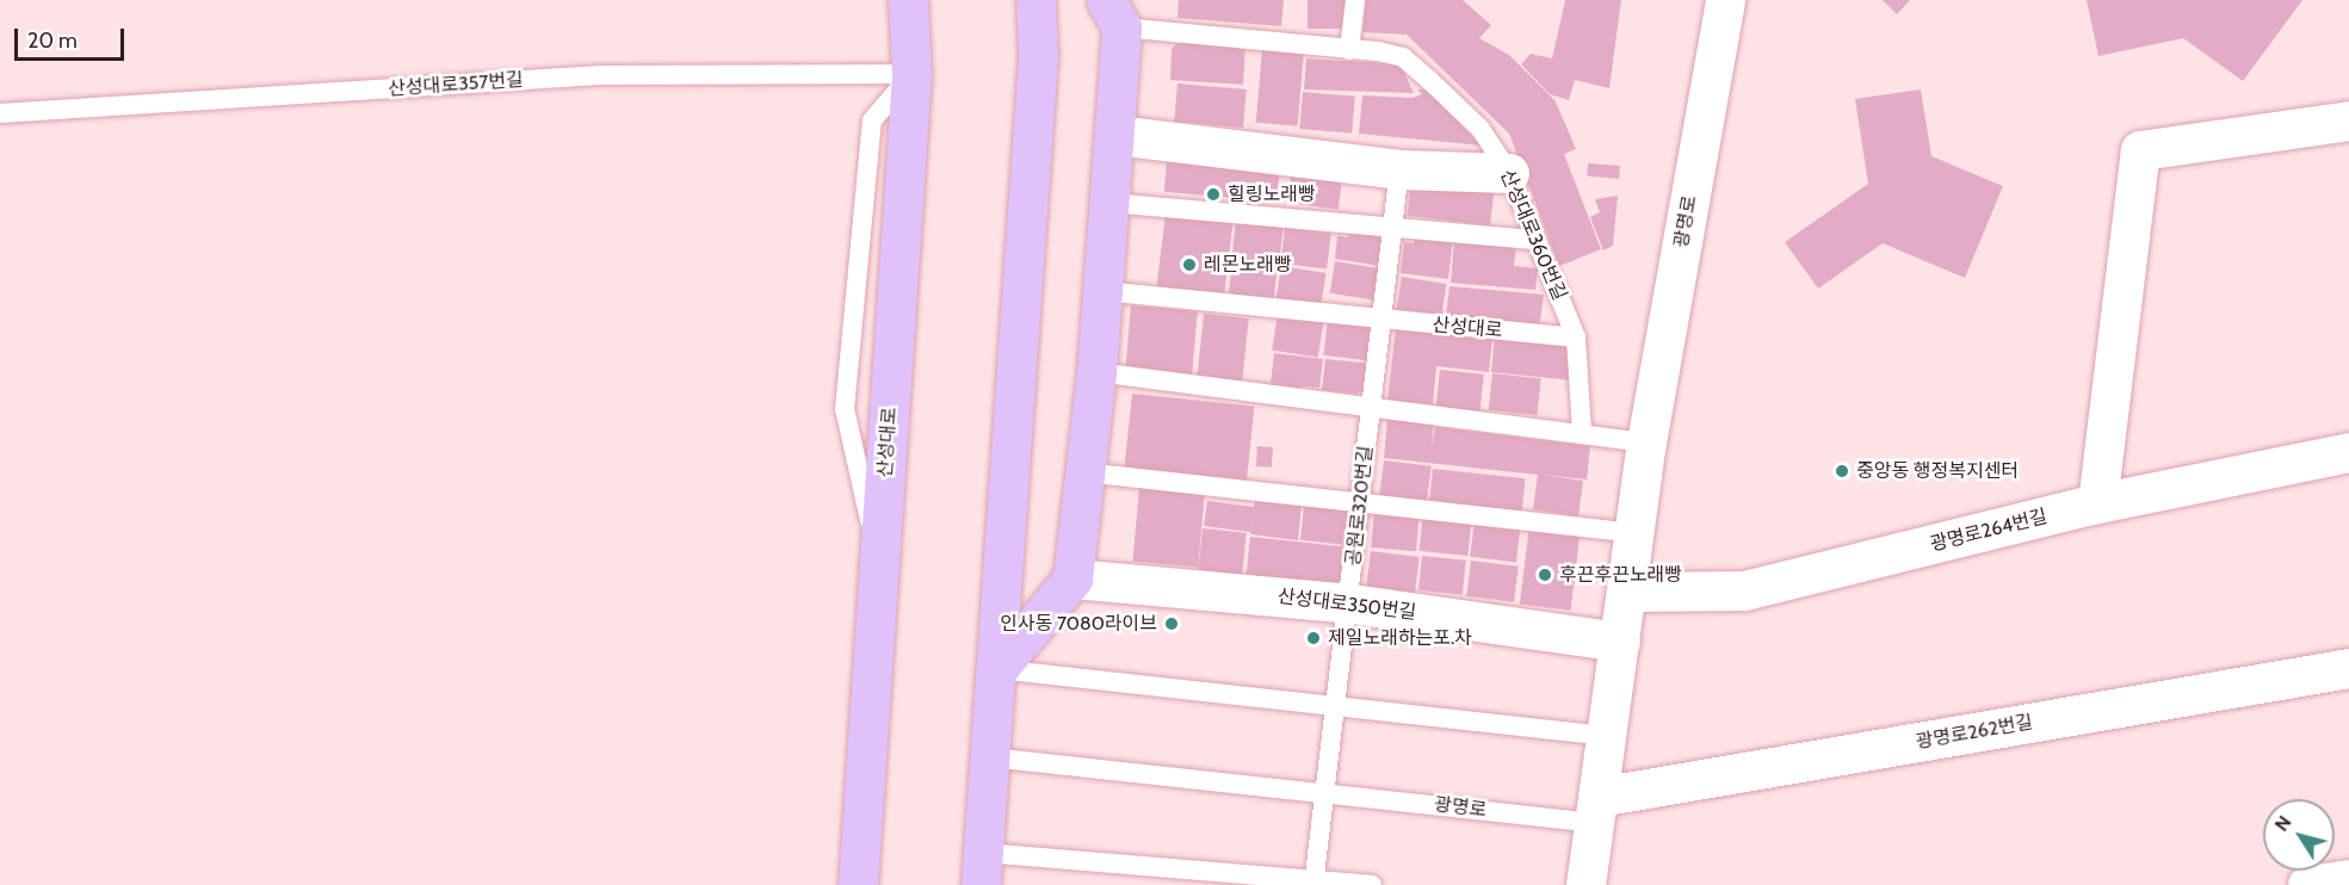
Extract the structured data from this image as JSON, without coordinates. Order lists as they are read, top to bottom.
{
  "streets": {
    "main road": ["산성대로"],
    "street": [
      "광명로",
      "광명로264번길",
      "산성대로350번길",
      "광명로262번길"
    ],
    "lane": ["산성대로357번길", "산성대로360번길", "공원로320번길"]
  },
  "crossings": [
    ["산성대로357번길", "산성대로"],
    ["광명로", "공원로320번길"],
    ["광명로", "광명로264번길"],
    ["광명로", "산성대로350번길"],
    ["광명로", "광명로262번길"],
    ["산성대로360번길", "산성대로"],
    ["산성대로", "공원로320번길"],
    ["공원로320번길", "산성대로350번길"]
  ],
  "places": [
    "힐링노래빵",
    "레몬노래빵",
    "중앙동 행정복지센터",
    "후끈후끈노래빵",
    "인사동 7080라이브",
    "제일노래하는포.차"
  ],
  "scale_bar": "20 m",
  "north": "top left"
}
